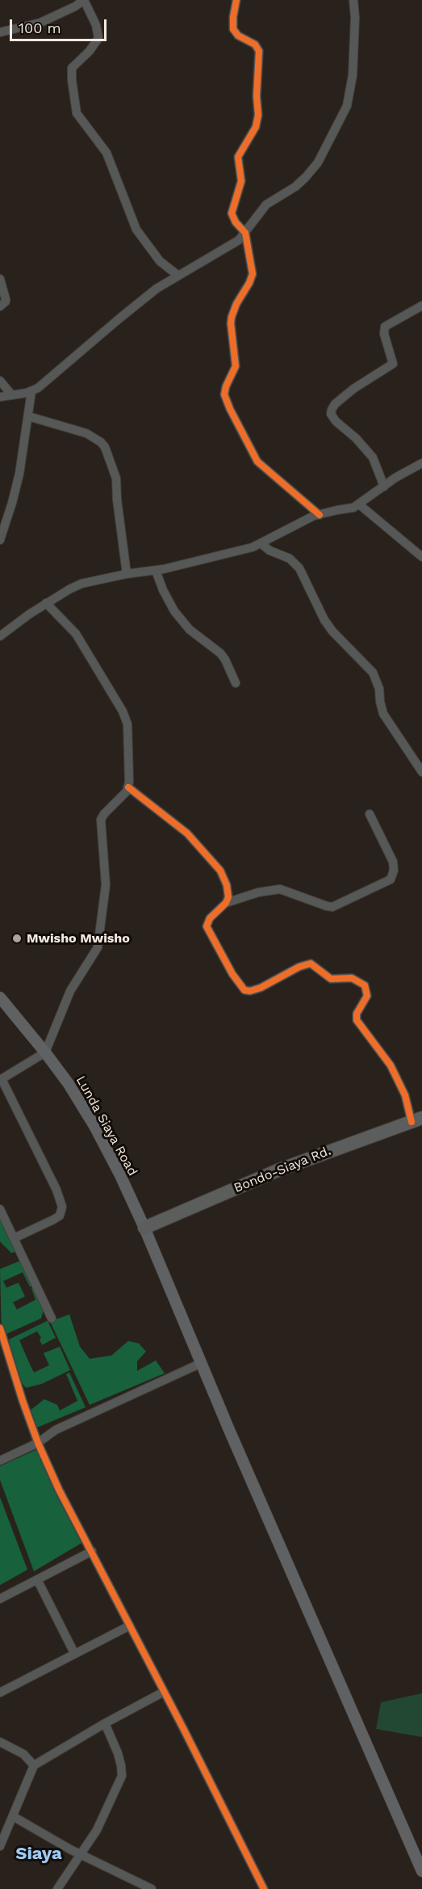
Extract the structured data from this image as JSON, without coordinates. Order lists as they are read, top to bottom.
{
  "streets": {
    "highway": ["Bondo-Siaya Rd."],
    "main road": ["Lunda Siaya Road"]
  },
  "crossings": [
    ["Lunda Siaya Road", "Bondo-Siaya Rd."]
  ],
  "districts": ["Siaya"],
  "places": ["Mwisho Mwisho"],
  "scale_bar": "100 m"
}
